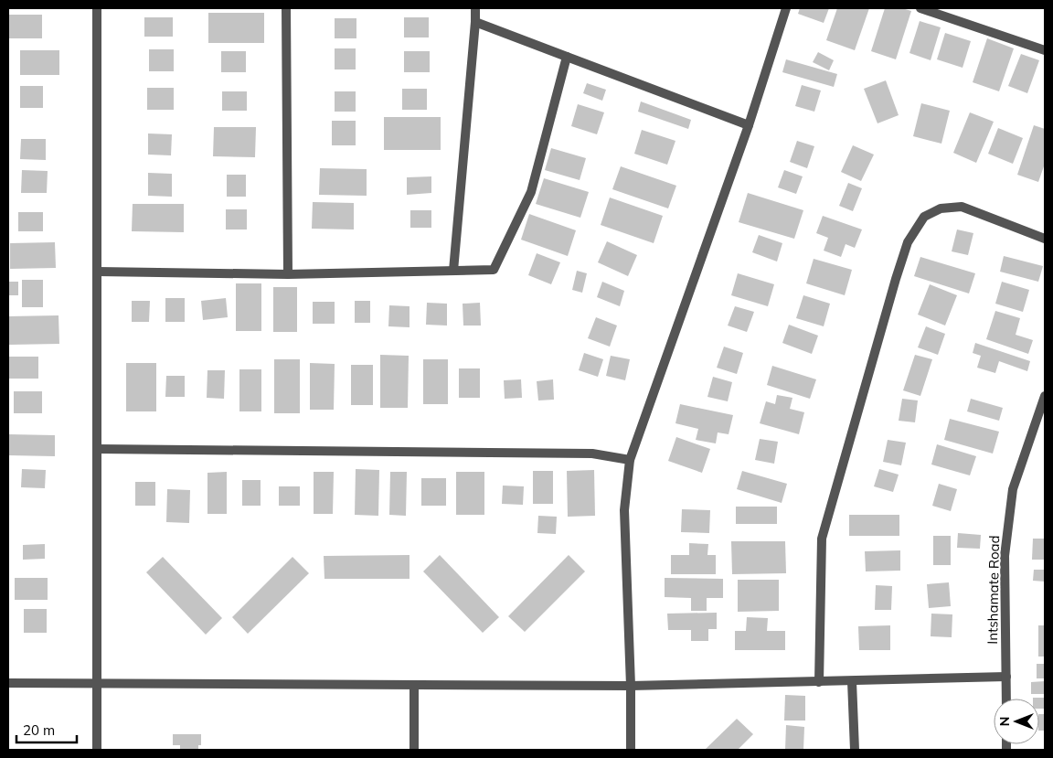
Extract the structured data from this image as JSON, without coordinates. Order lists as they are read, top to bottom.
{
  "streets": {
    "street": ["Intshamate Road"]
  },
  "scale_bar": "20 m",
  "north": "left"
}
